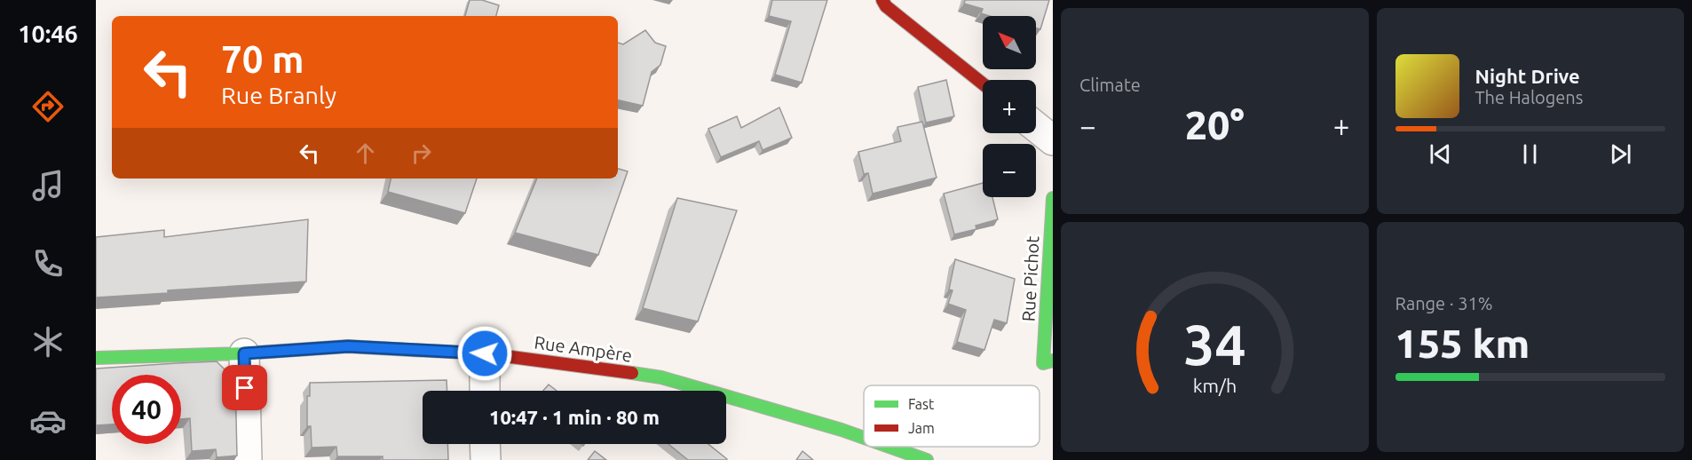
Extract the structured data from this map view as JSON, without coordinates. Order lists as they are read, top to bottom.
{
  "streets": {
    "street": ["Rue Pichot", "Rue Ampère"]
  },
  "legend": ["Fast", "Jam"],
  "north": "top left",
  "page": {
    "tabs": "10:46",
    "tile": [
      "Climate",
      ["Range · 31%", "155 km"]
    ],
    "map_buttons": ["+", "−"],
    "turn": ["70 m", "Rue Branly"],
    "song": ["Night Drive", "The Halogens"],
    "heat": ["−", "20°", "+"],
    "limit": "40",
    "trip": "10:47 · 1 min · 80 m",
    "gauge": ["34", "km/h"]
  }
}
